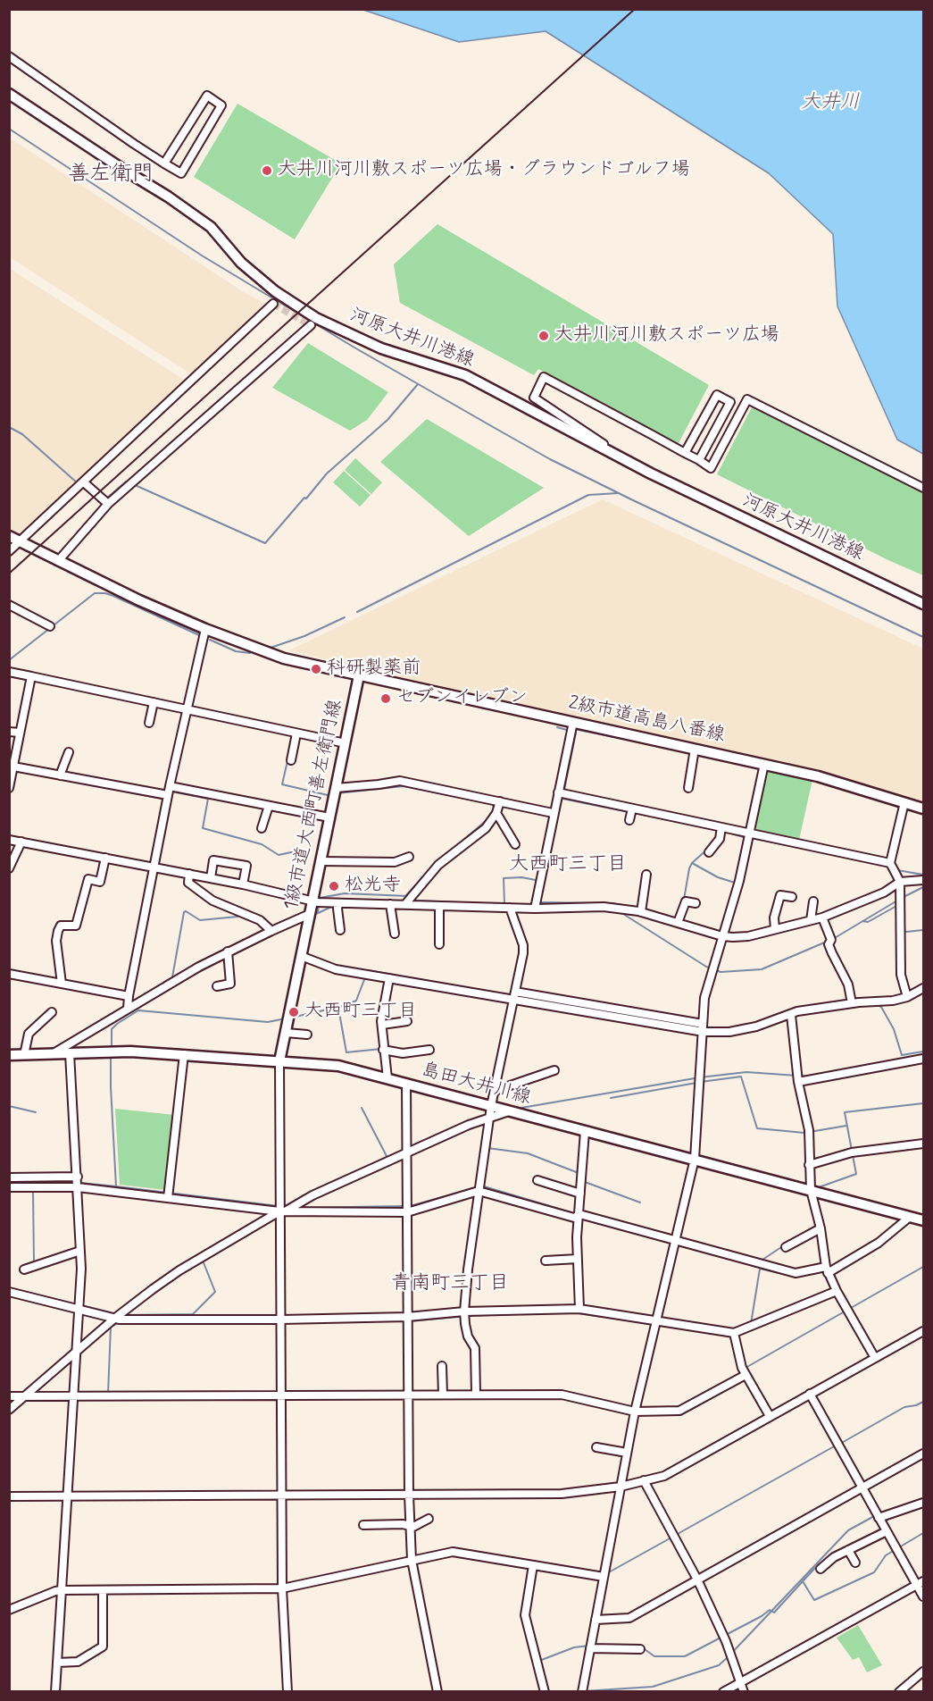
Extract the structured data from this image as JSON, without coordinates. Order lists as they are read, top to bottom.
{
  "streets": {
    "main road": [
      "河原大井川港線",
      "2級市道高島八番線",
      "1級市道大西町善左衛門線",
      "島田大井川線"
    ]
  },
  "crossings": [
    ["2級市道高島八番線", "1級市道大西町善左衛門線"],
    ["1級市道大西町善左衛門線", "島田大井川線"]
  ],
  "districts": ["善左衛門", "大西町三丁目", "青南町三丁目"],
  "water": ["大井川"],
  "places": [
    "大井川河川敷スポーツ広場・グラウンドゴルフ場",
    "大井川河川敷スポーツ広場",
    "科研製薬前",
    "セブンイレブン",
    "松光寺",
    "大西町三丁目"
  ]
}
